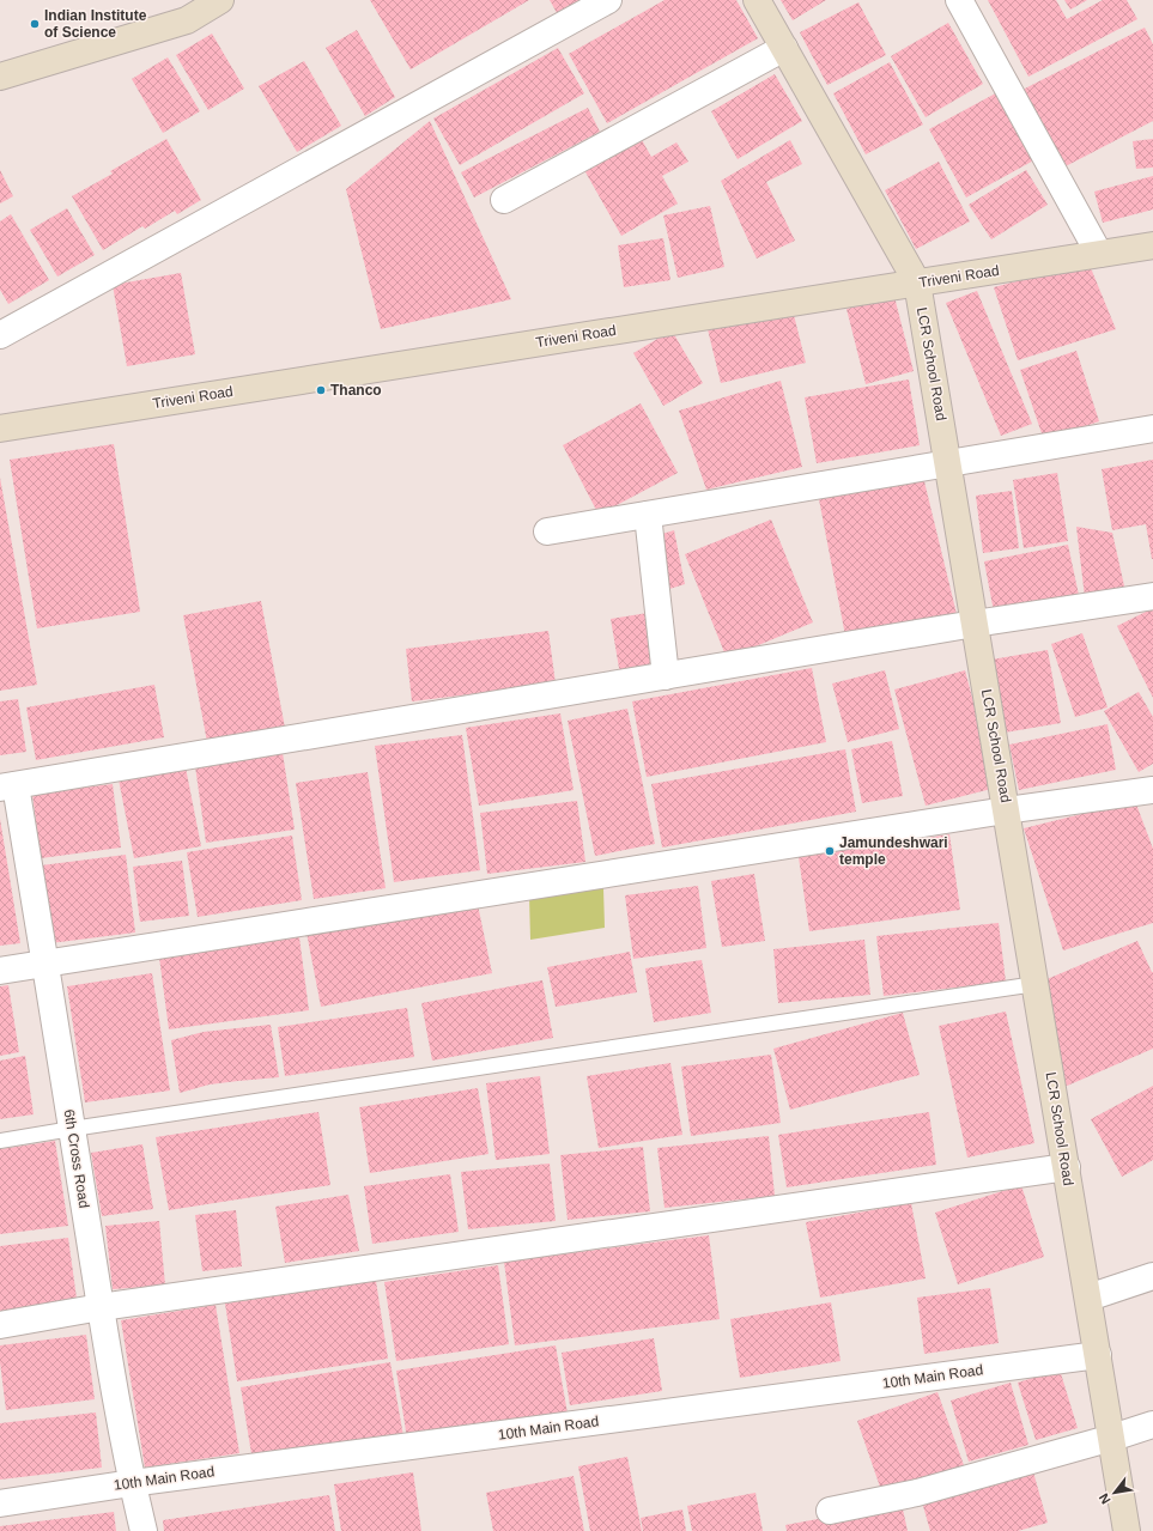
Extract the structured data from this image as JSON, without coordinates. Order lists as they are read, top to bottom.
{
  "streets": {
    "street": [
      "Triveni Road",
      "LCR School Road",
      "6th Cross Road",
      "10th Main Road"
    ]
  },
  "crossings": [
    ["Triveni Road", "LCR School Road"],
    ["LCR School Road", "10th Main Road"],
    ["6th Cross Road", "10th Main Road"]
  ],
  "places": ["Indian Institute of Science", "Thanco", "Jamundeshwari temple"],
  "north": "bottom left"
}
